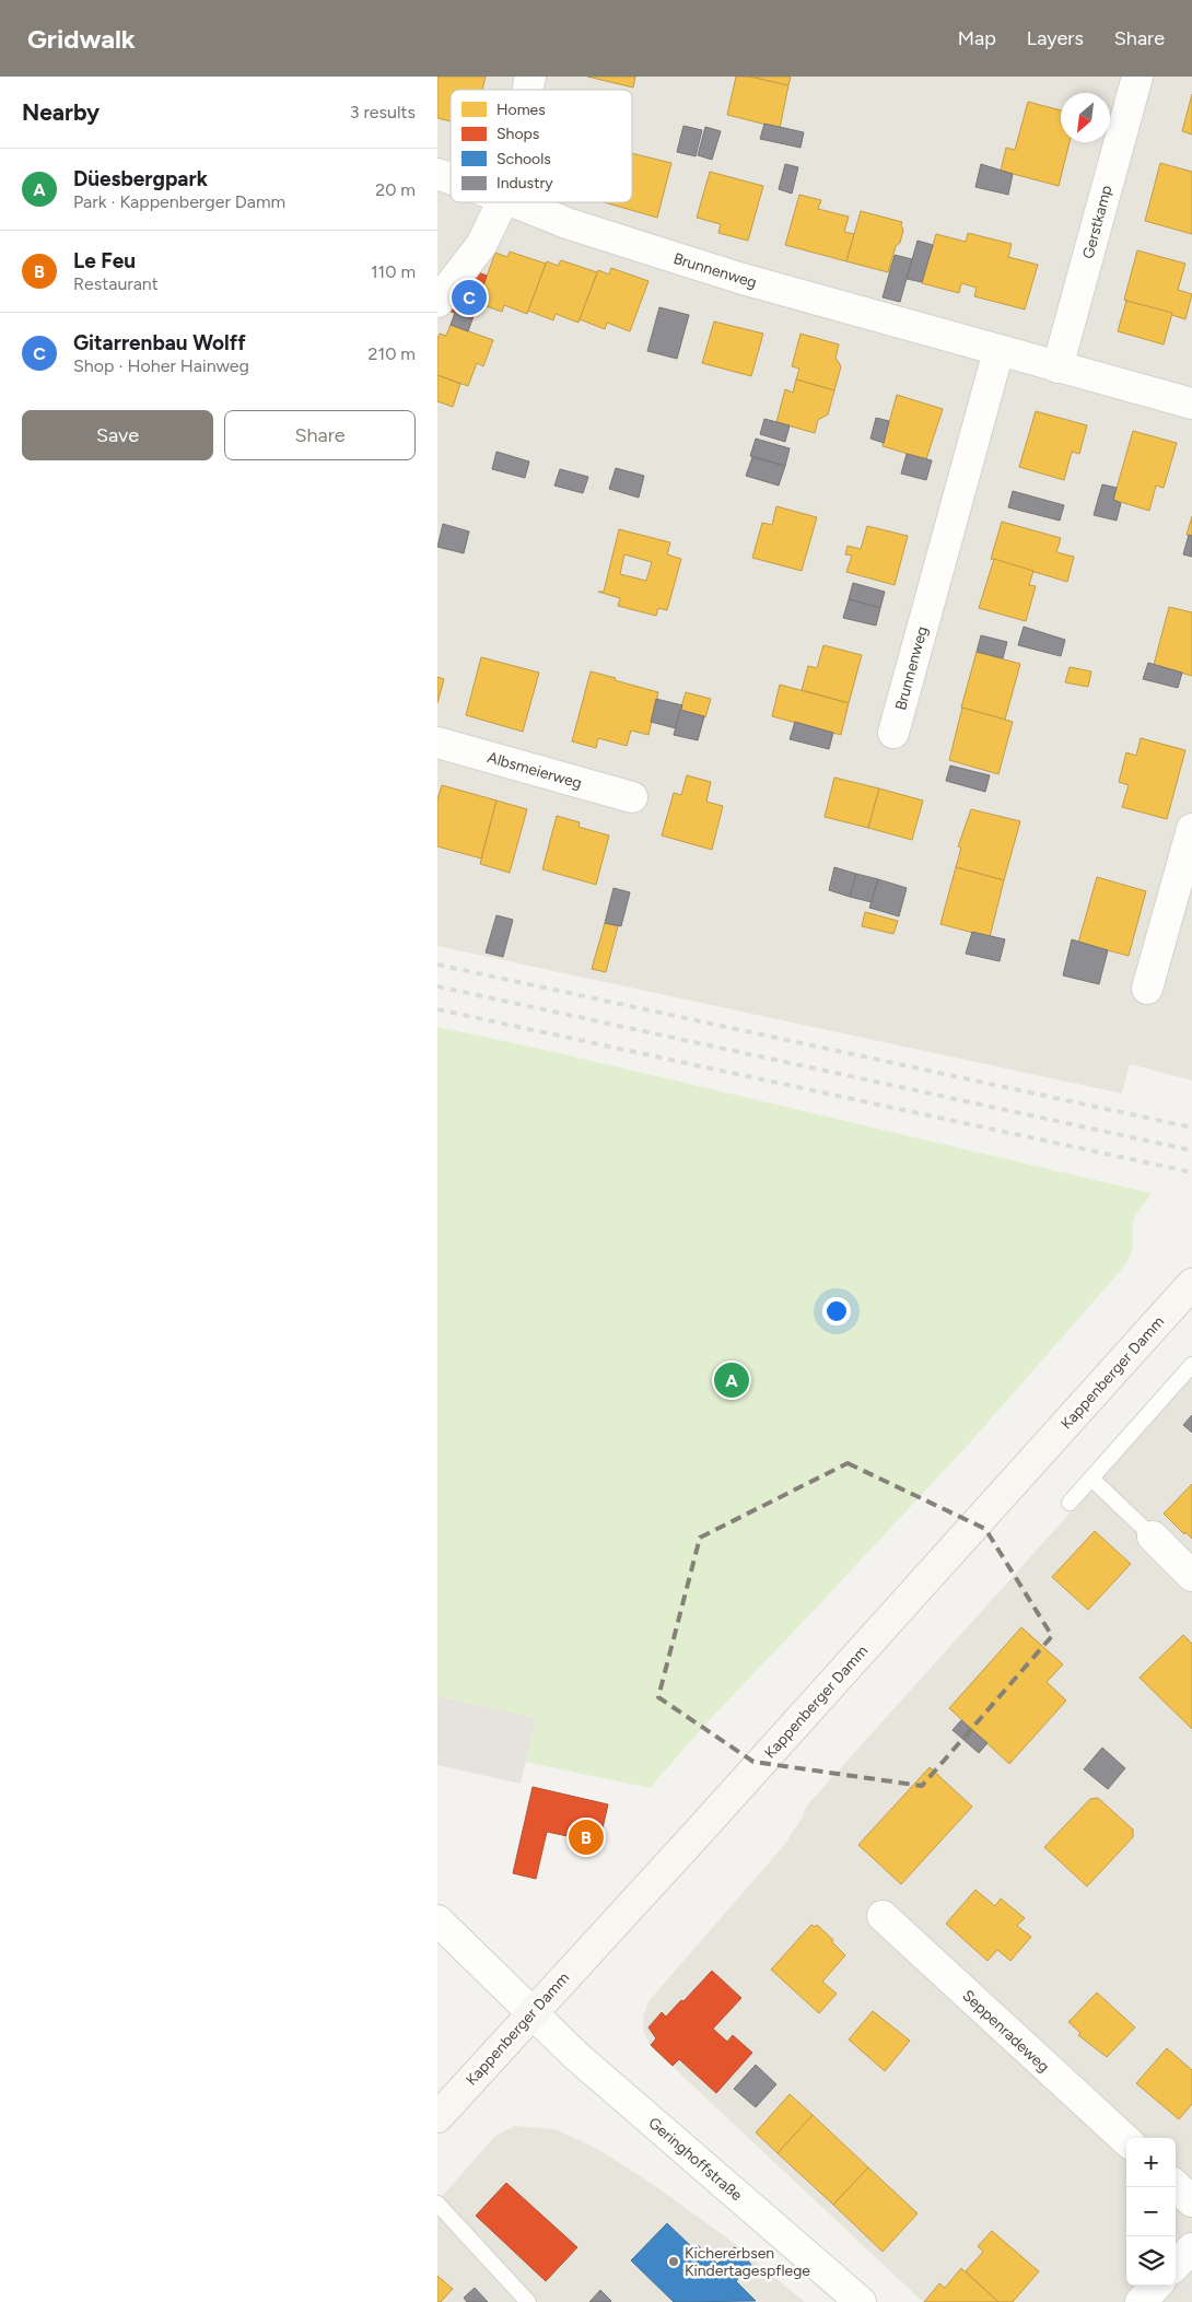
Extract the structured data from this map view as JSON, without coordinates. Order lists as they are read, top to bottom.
{
  "streets": {
    "main road": ["Kappenberger Damm"],
    "street": [
      "Gerstkamp",
      "Brunnenweg",
      "Albsmeierweg",
      "Seppenradeweg",
      "Geringhoffstraße"
    ]
  },
  "crossings": [
    ["Gerstkamp", "Brunnenweg"],
    ["Kappenberger Damm", "Geringhoffstraße"]
  ],
  "places": ["Kichererbsen Kindertagespflege"],
  "legend": [
    "Homes",
    "Shops",
    "Schools",
    "Industry"
  ],
  "north": "bottom left",
  "page": {
    "header": "Gridwalk",
    "nav": ["Map", "Layers", "Share"],
    "heading": ["Nearby", "3 results"],
    "list": [
      {
        "mark": "A",
        "name": "Düesbergpark",
        "note": "Park · Kappenberger Damm",
        "value": "20 m"
      },
      {
        "mark": "B",
        "name": "Le Feu",
        "note": "Restaurant",
        "value": "110 m"
      },
      {
        "mark": "C",
        "name": "Gitarrenbau Wolff",
        "note": "Shop · Hoher Hainweg",
        "value": "210 m"
      }
    ],
    "pins": ["C", "A", "B"],
    "buttons": ["Save", "Share"],
    "map_buttons": ["+", "−"]
  }
}
